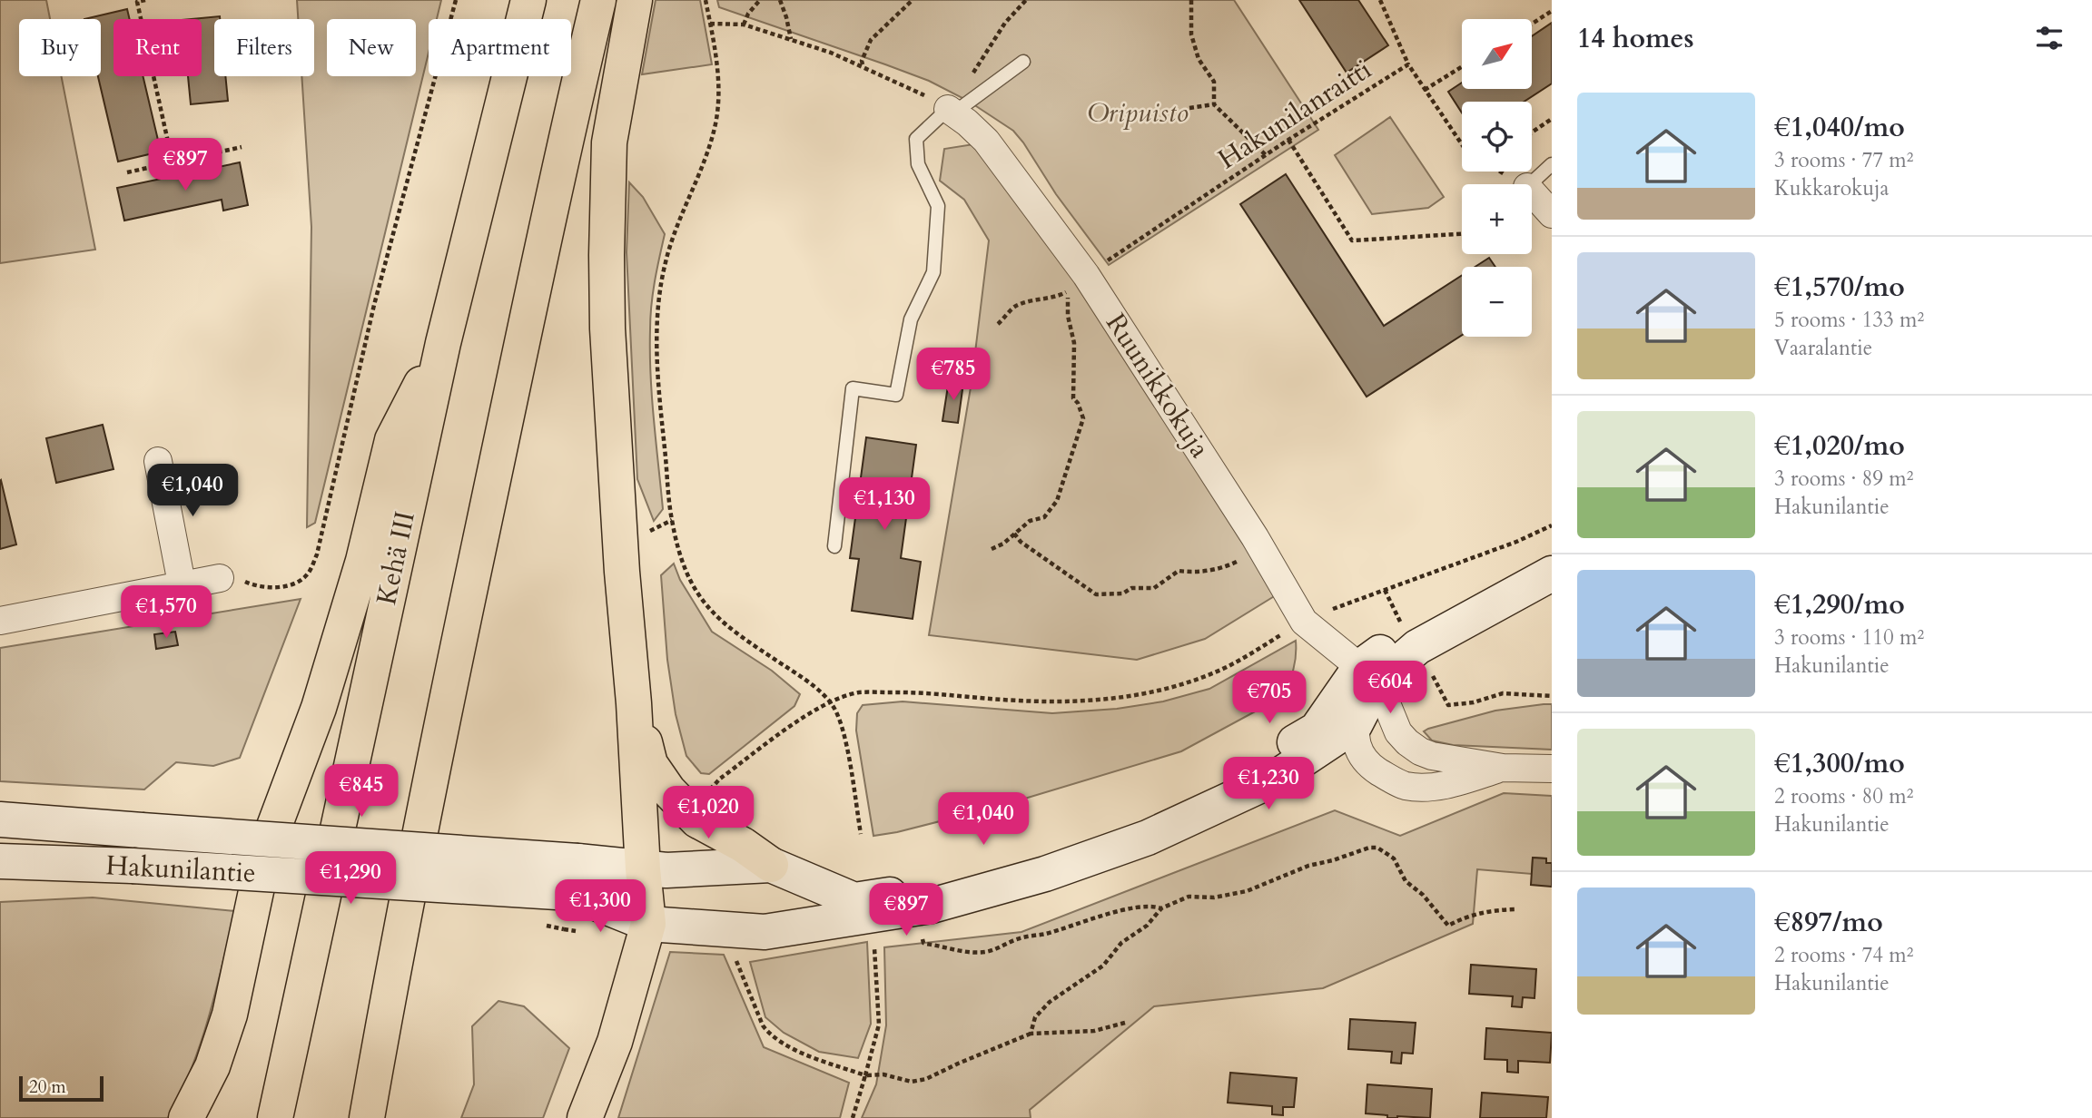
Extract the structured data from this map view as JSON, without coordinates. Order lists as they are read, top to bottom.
{
  "streets": {
    "highway": ["Kehä III"],
    "main road": ["Hakunilantie"],
    "street": ["Ruunikkokuja"],
    "path": ["Hakunilanraitti"]
  },
  "crossings": [
    ["Hakunilanraitti", "Ruunikkokuja"],
    ["Ruunikkokuja", "Hakunilantie"]
  ],
  "parks": ["Oripuisto"],
  "scale_bar": "20 m",
  "north": "top right",
  "page": {
    "heading": "14 homes",
    "map_buttons": ["+", "−"],
    "chip": [
      "Buy",
      "Rent",
      "Filters",
      "New",
      "Apartment"
    ],
    "list": [
      {
        "name": "€1,040/mo",
        "note": "3 rooms · 77 m² · Kukkarokuja"
      },
      {
        "name": "€1,570/mo",
        "note": "5 rooms · 133 m² · Vaaralantie"
      },
      {
        "name": "€1,020/mo",
        "note": "3 rooms · 89 m² · Hakunilantie"
      },
      {
        "name": "€1,290/mo",
        "note": "3 rooms · 110 m² · Hakunilantie"
      },
      {
        "name": "€1,300/mo",
        "note": "2 rooms · 80 m² · Hakunilantie"
      },
      {
        "name": "€897/mo",
        "note": "2 rooms · 74 m² · Hakunilantie"
      }
    ],
    "price": [
      "€897",
      "€785",
      "€1,040",
      "€1,130",
      "€1,570",
      "€604",
      "€705",
      "€1,230",
      "€845",
      "€1,020",
      "€1,040",
      "€1,290",
      "€1,300",
      "€897"
    ],
    "scale": "20 m"
  }
}
